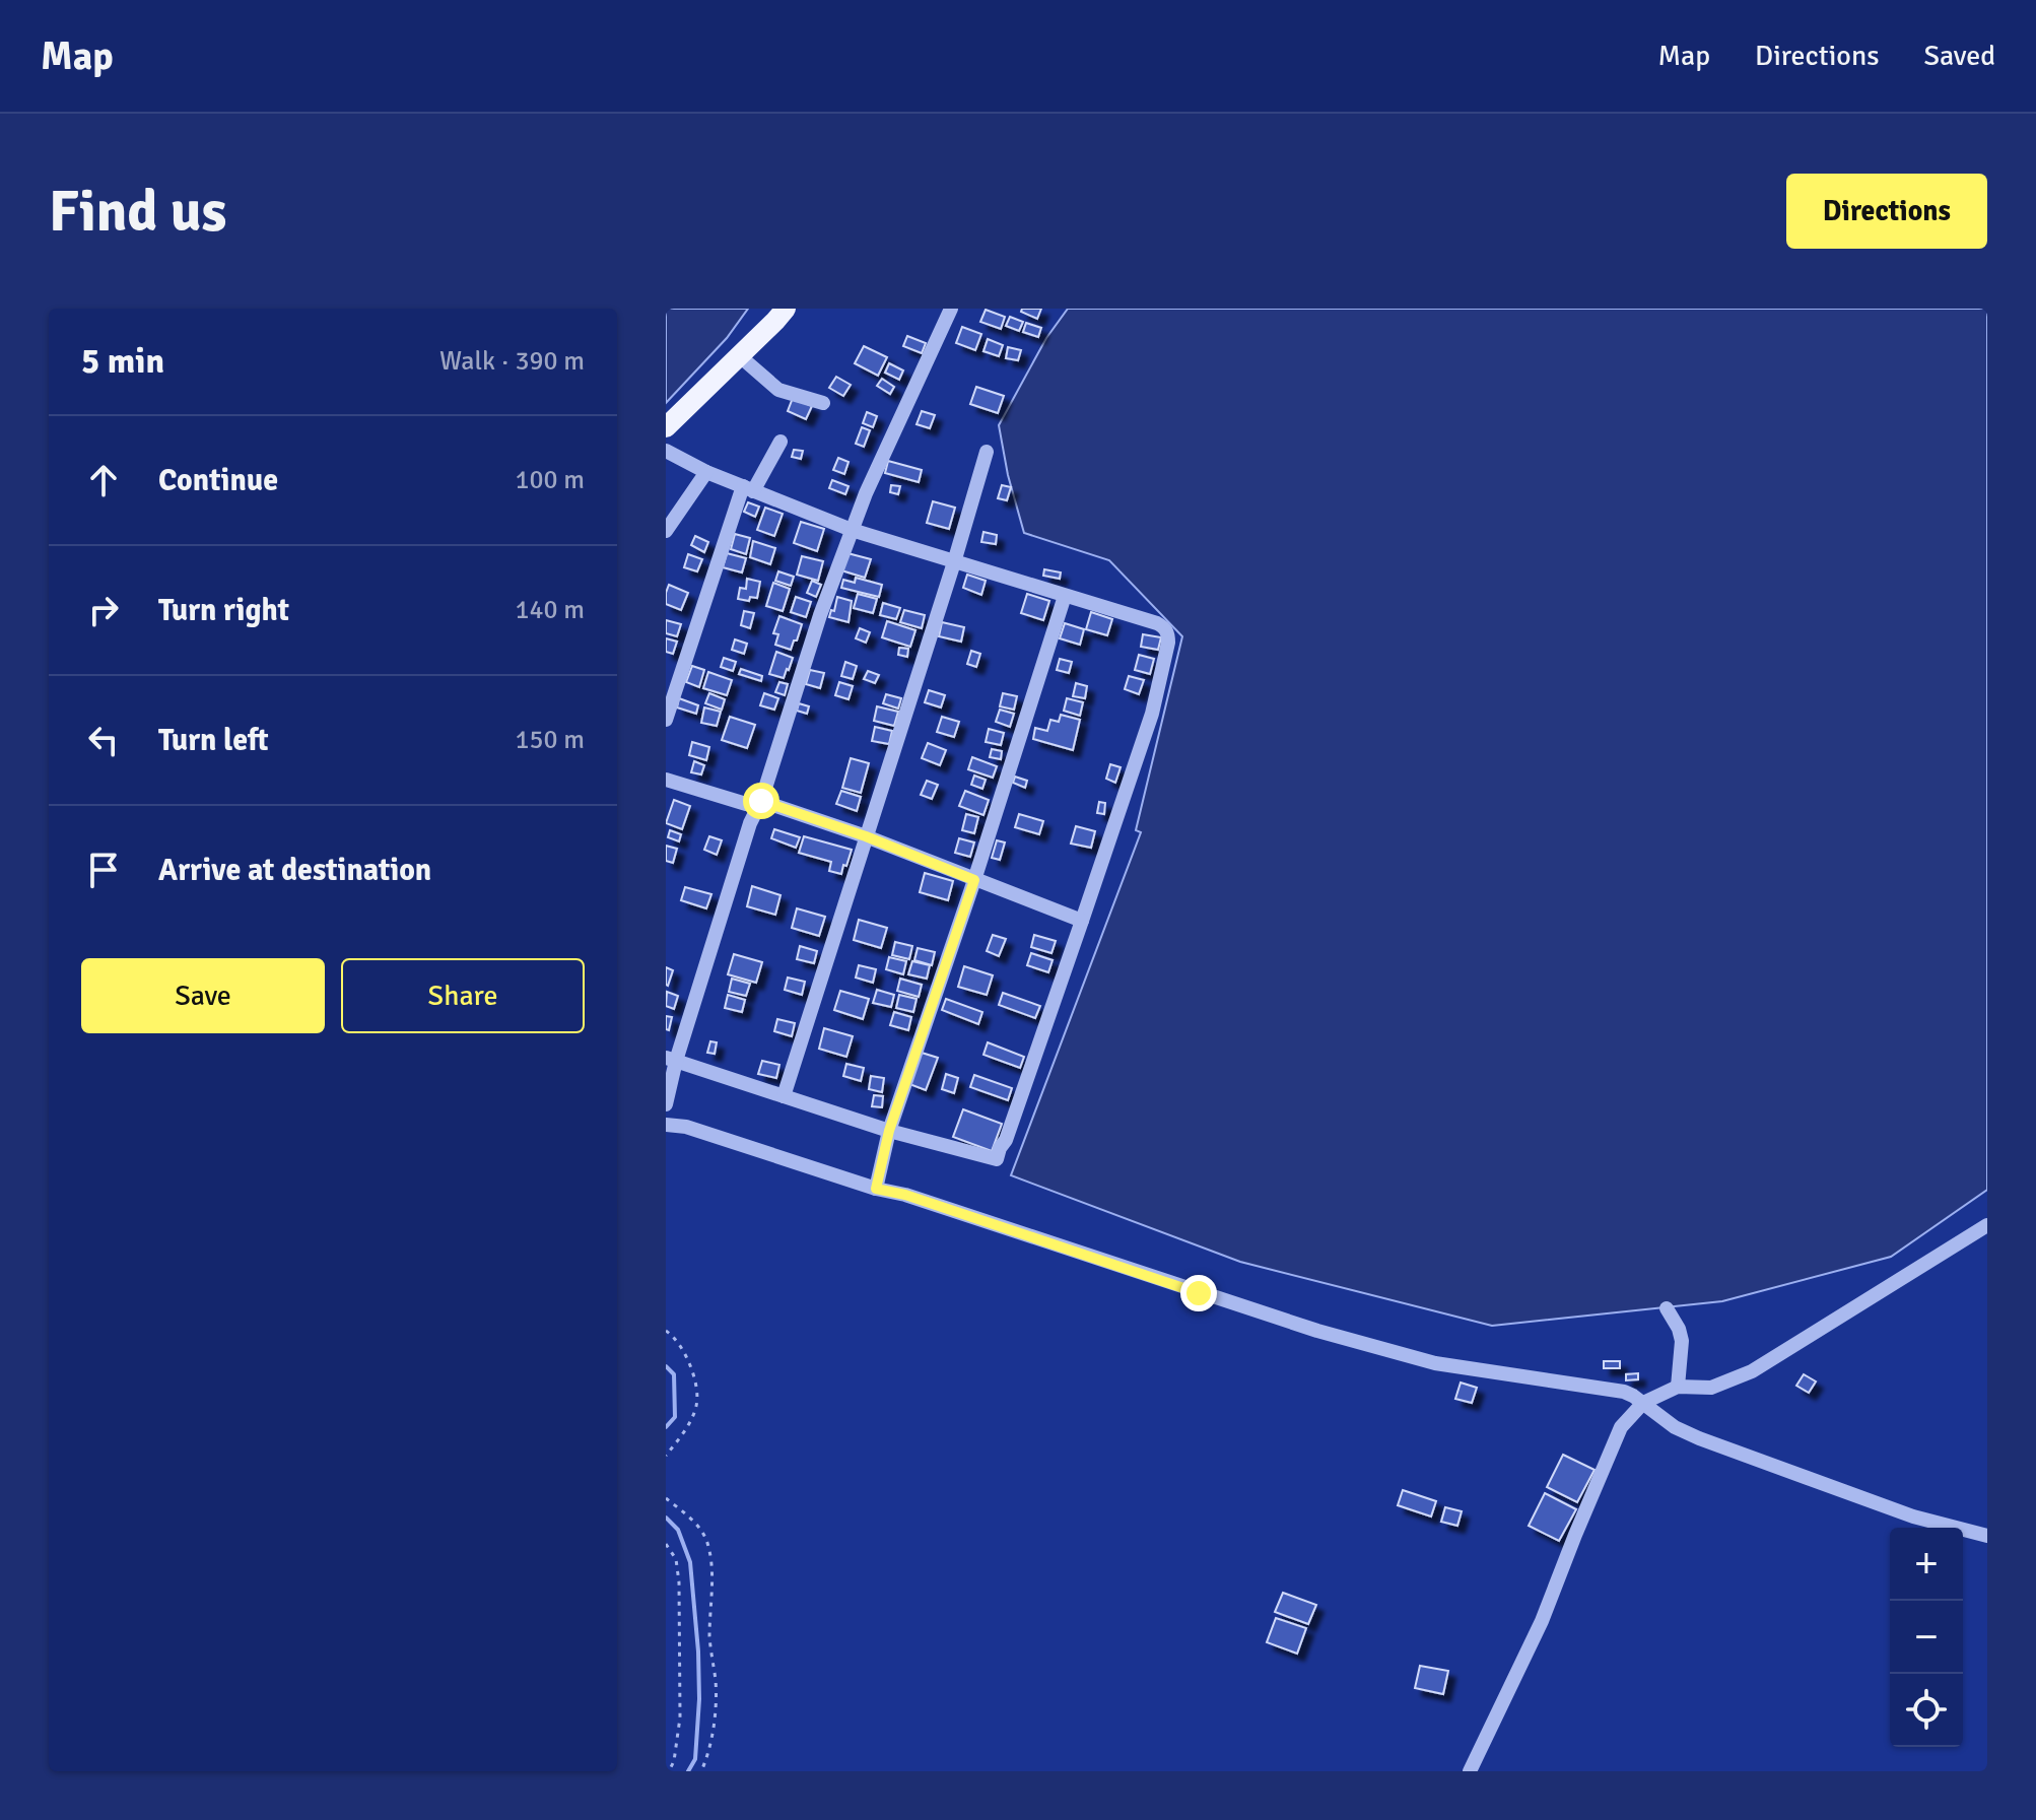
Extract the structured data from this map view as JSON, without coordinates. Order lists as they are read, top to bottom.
{
  "page": {
    "header": "Map",
    "nav": ["Map", "Directions", "Saved"],
    "buttons": [
      "Directions",
      ["Save", "Share"]
    ],
    "title": "Find us",
    "heading": ["5 min", "Walk · 390 m"],
    "list": [
      ["Continue", "100 m"],
      ["Turn right", "140 m"],
      ["Turn left", "150 m"],
      "Arrive at destination"
    ],
    "map_buttons": ["+", "−"]
  }
}
